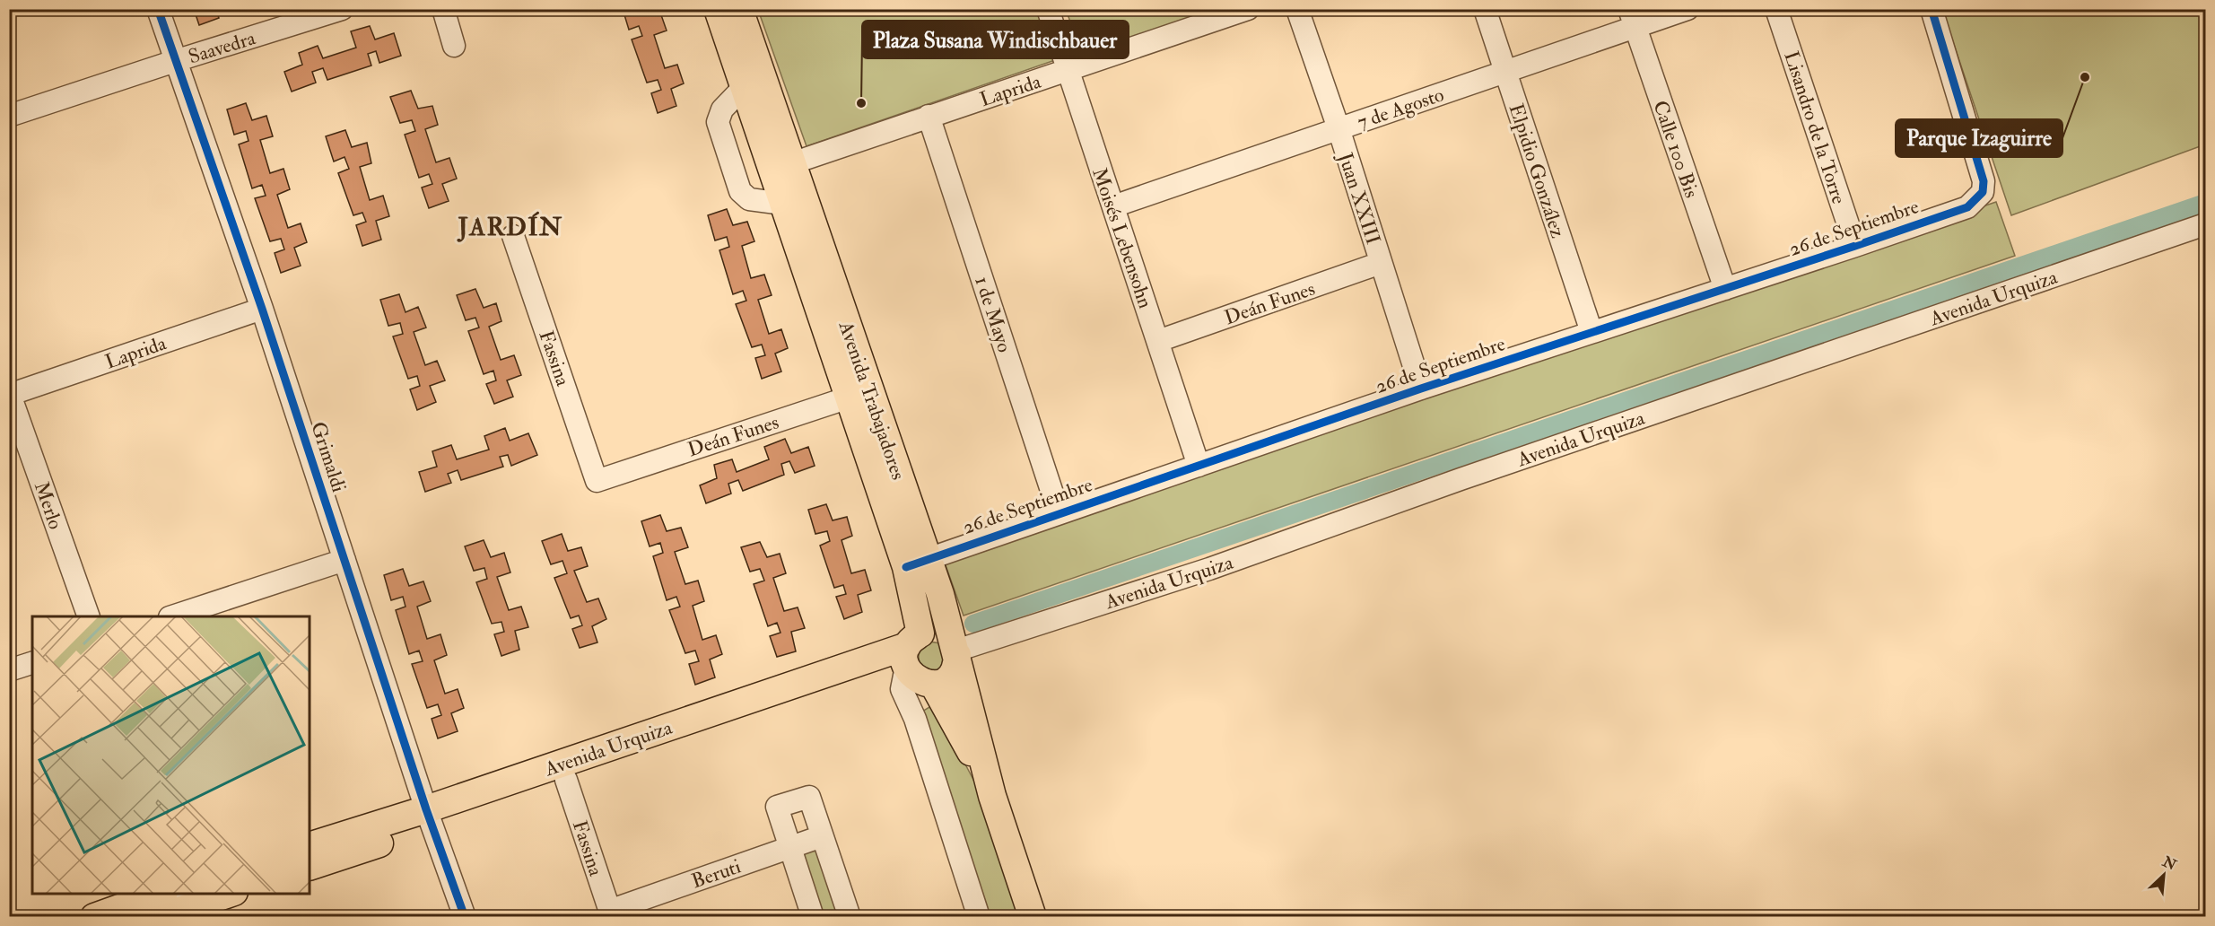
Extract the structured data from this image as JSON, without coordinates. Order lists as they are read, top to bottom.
{
  "streets": {
    "main road": ["Avenida Urquiza", "Avenida Trabajadores"],
    "street": [
      "Saavedra",
      "Laprida",
      "7 de Agosto",
      "Lisandro de la Torre",
      "Calle 100 Bis",
      "Elpidio González",
      "Juan XXIII",
      "26 de Septiembre",
      "Moisés Lebensohn",
      "Deán Funes",
      "1 de Mayo",
      "Fassina",
      "Grimaldi",
      "Merlo",
      "Beruti"
    ]
  },
  "crossings": [
    ["Saavedra", "Grimaldi"],
    ["Laprida", "Moisés Lebensohn"],
    ["Laprida", "1 de Mayo"],
    ["Laprida", "Avenida Trabajadores"],
    ["Laprida", "Grimaldi"],
    ["Laprida", "Merlo"],
    ["7 de Agosto", "Calle 100 Bis"],
    ["7 de Agosto", "Elpidio González"],
    ["7 de Agosto", "Juan XXIII"],
    ["7 de Agosto", "Moisés Lebensohn"],
    ["Lisandro de la Torre", "26 de Septiembre"],
    ["Calle 100 Bis", "26 de Septiembre"],
    ["Elpidio González", "26 de Septiembre"],
    ["Juan XXIII", "26 de Septiembre"],
    ["Juan XXIII", "Deán Funes"],
    ["26 de Septiembre", "Moisés Lebensohn"],
    ["26 de Septiembre", "1 de Mayo"],
    ["26 de Septiembre", "Avenida Trabajadores"],
    ["Moisés Lebensohn", "Deán Funes"],
    ["Avenida Urquiza", "Fassina"],
    ["Avenida Urquiza", "Avenida Trabajadores"],
    ["Avenida Urquiza", "Grimaldi"],
    ["Deán Funes", "Fassina"],
    ["Deán Funes", "Avenida Trabajadores"],
    ["Fassina", "Beruti"]
  ],
  "districts": ["JARDÍN"],
  "places": ["Parque Izaguirre", "Plaza Susana Windischbauer"],
  "north": "top right"
}
